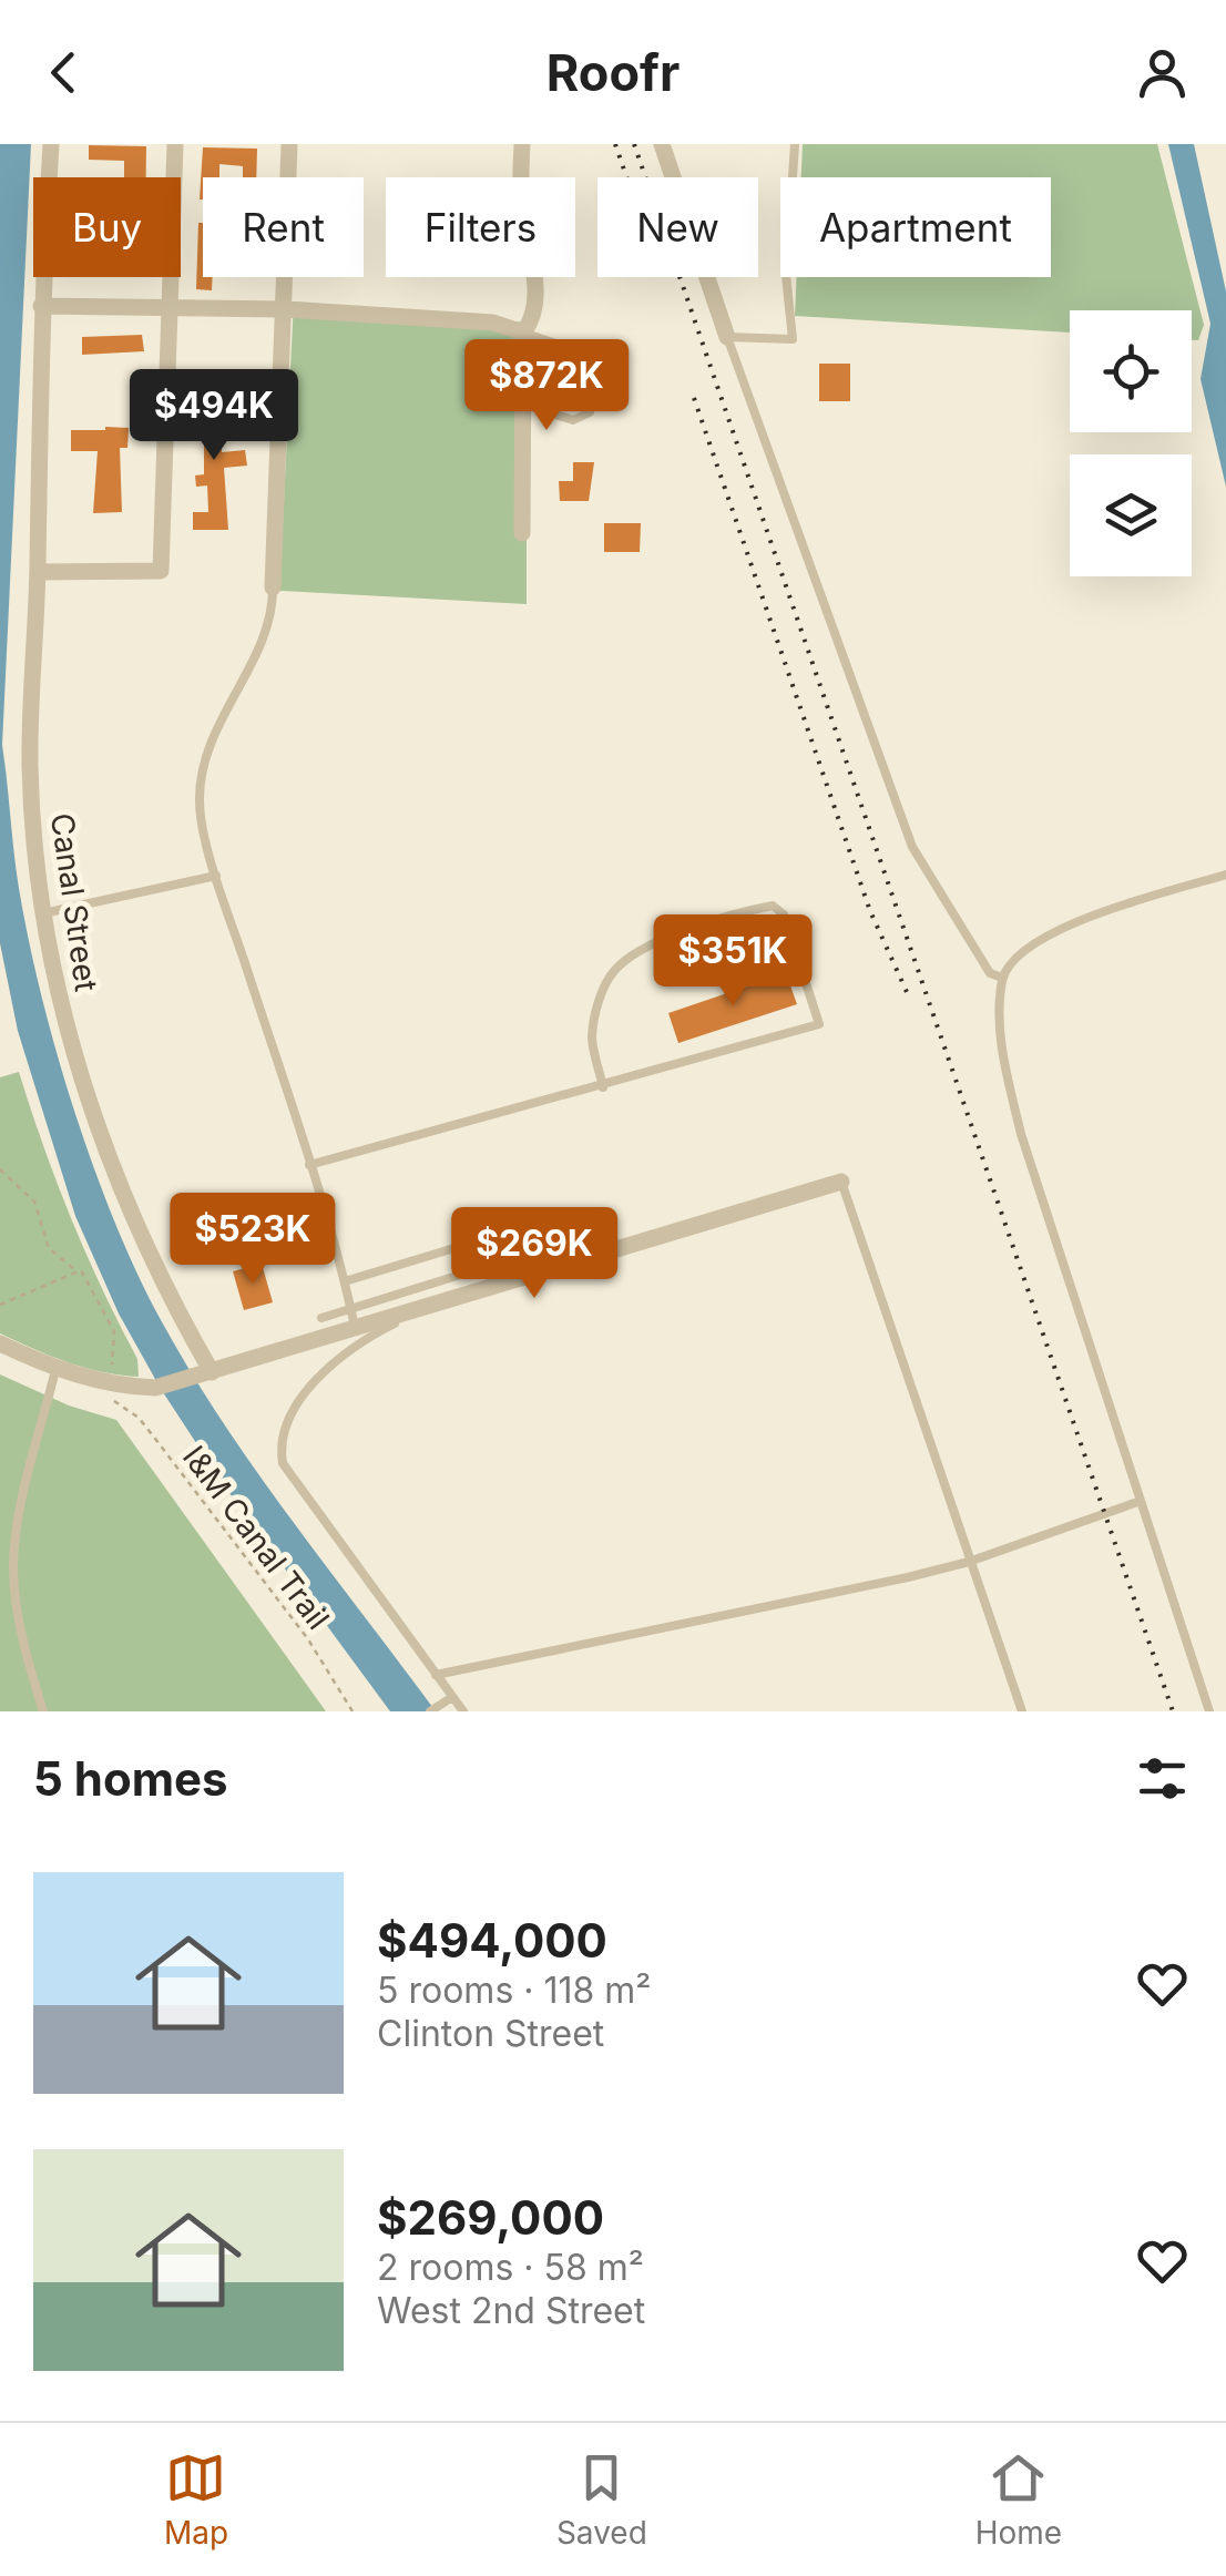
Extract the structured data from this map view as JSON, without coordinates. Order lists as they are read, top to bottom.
{
  "streets": {
    "street": ["Canal Street"],
    "path": ["I&M Canal Trail"]
  },
  "page": {
    "header": "Roofr",
    "chip": [
      "Buy",
      "Rent",
      "Filters",
      "New",
      "Apartment"
    ],
    "price": [
      "$872K",
      "$494K",
      "$351K",
      "$523K",
      "$269K"
    ],
    "heading": "5 homes",
    "list": [
      {
        "name": "$494,000",
        "note": "5 rooms · 118 m² · Clinton Street"
      },
      {
        "name": "$269,000",
        "note": "2 rooms · 58 m² · West 2nd Street"
      }
    ],
    "tabs": ["Map", "Saved", "Home"]
  }
}
